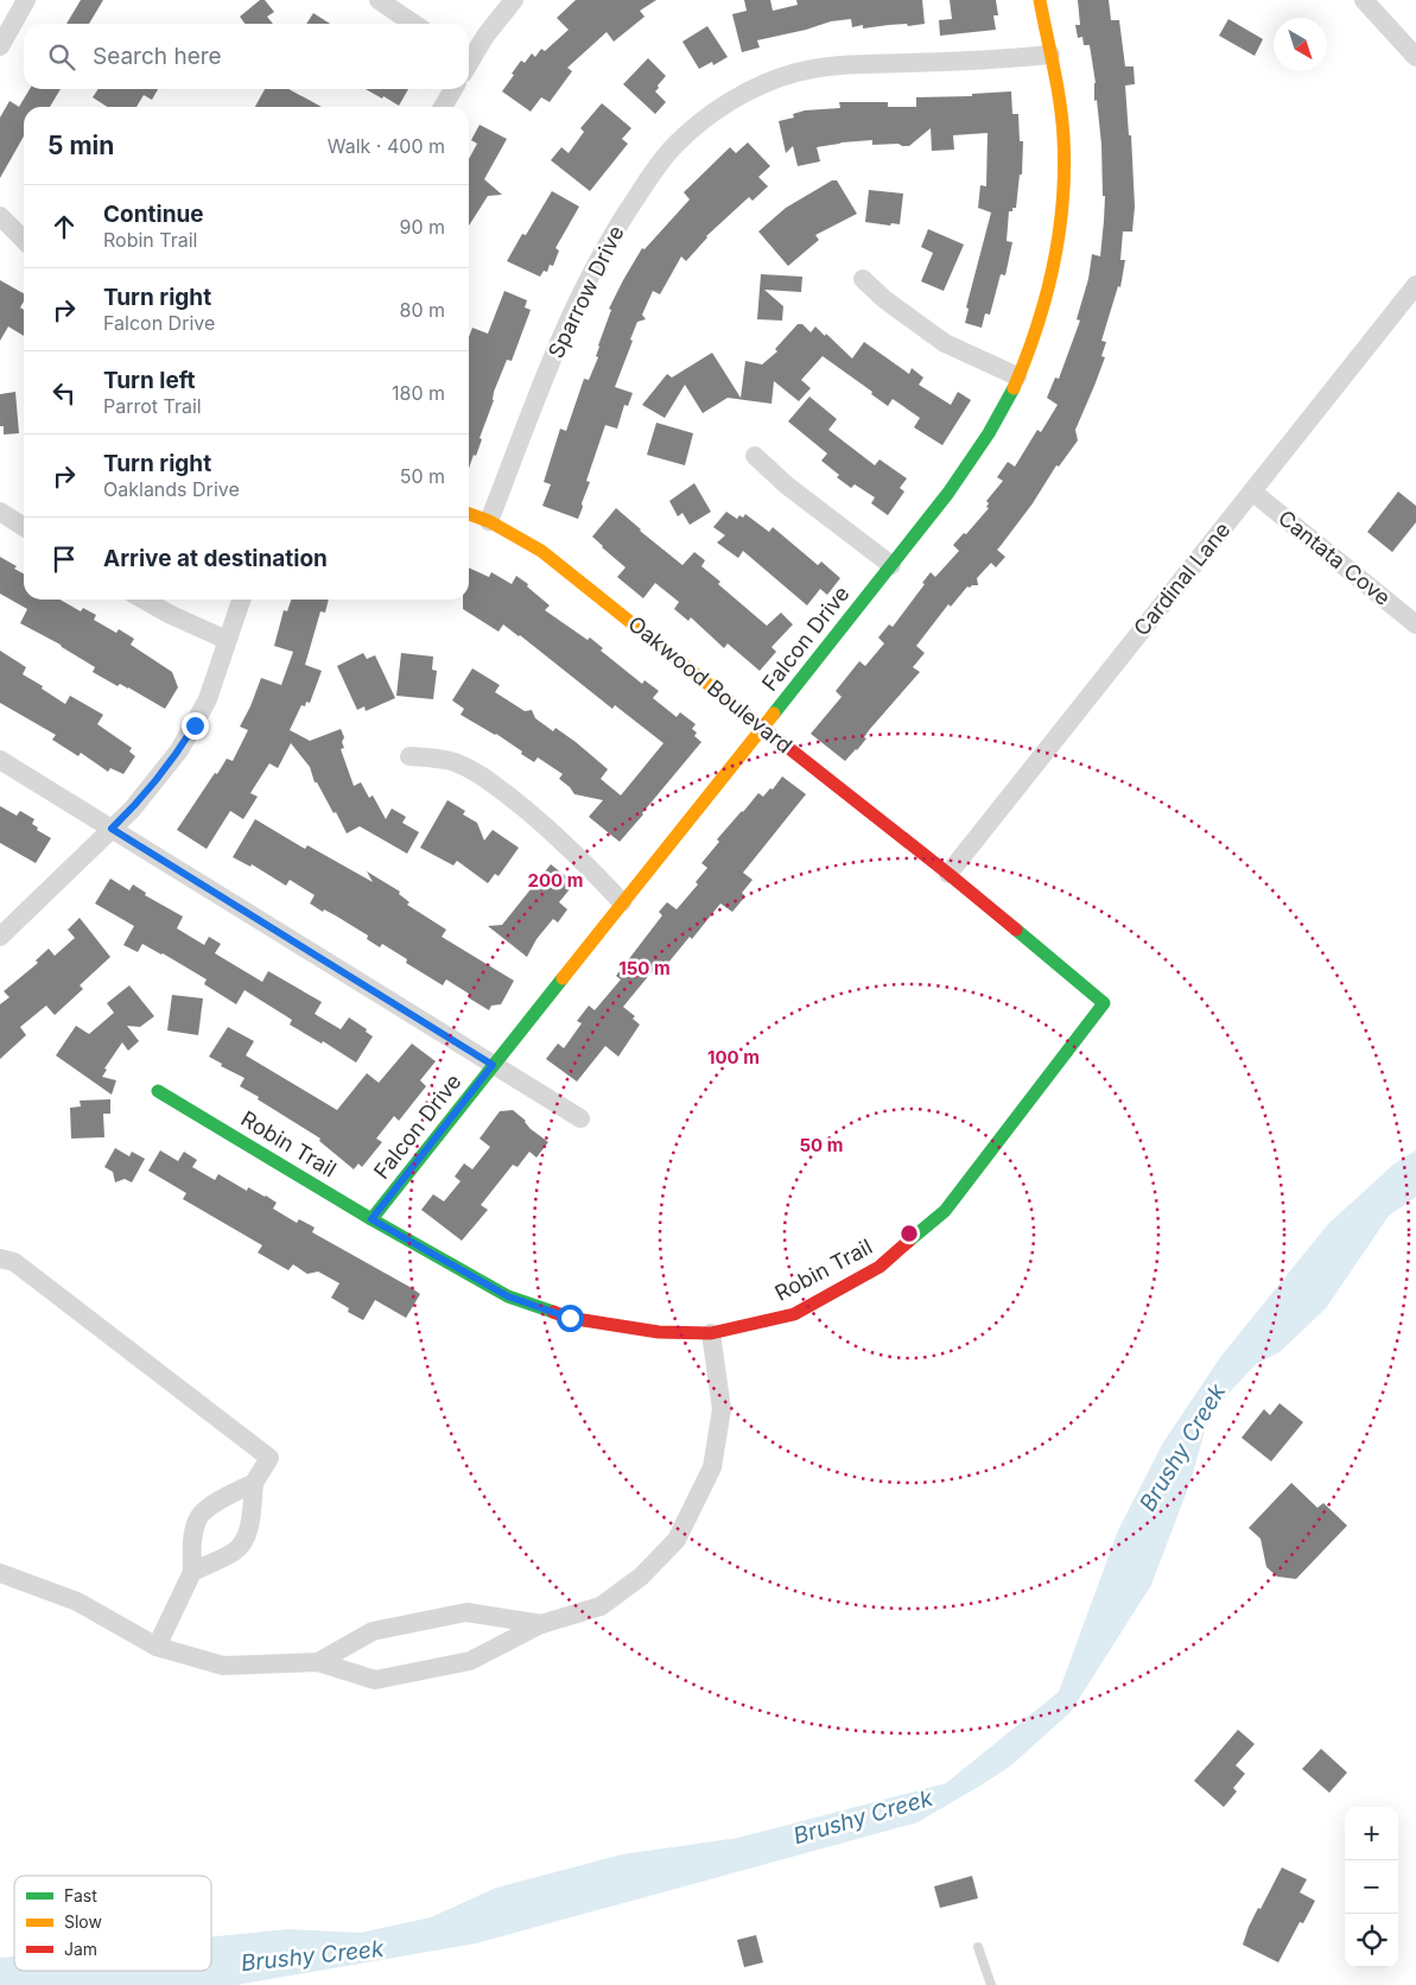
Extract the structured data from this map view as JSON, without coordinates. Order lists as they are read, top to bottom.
{
  "streets": {
    "street": [
      "Sparrow Drive",
      "Cantata Cove",
      "Cardinal Lane",
      "Falcon Drive",
      "Oakwood Boulevard",
      "Robin Trail"
    ]
  },
  "crossings": [
    ["Sparrow Drive", "Falcon Drive"],
    ["Sparrow Drive", "Oakwood Boulevard"],
    ["Cantata Cove", "Cardinal Lane"],
    ["Cardinal Lane", "Oakwood Boulevard"],
    ["Cardinal Lane", "Robin Trail"],
    ["Falcon Drive", "Oakwood Boulevard"],
    ["Falcon Drive", "Robin Trail"],
    ["Oakwood Boulevard", "Robin Trail"]
  ],
  "water": ["Brushy Creek"],
  "legend": ["Fast", "Slow", "Jam"],
  "north": "bottom right",
  "page": {
    "search": "Search here",
    "heading": ["5 min", "Walk · 400 m"],
    "list": [
      ["Continue", "Robin Trail", "90 m"],
      ["Turn right", "Falcon Drive", "80 m"],
      ["Turn left", "Parrot Trail", "180 m"],
      ["Turn right", "Oaklands Drive", "50 m"],
      "Arrive at destination"
    ],
    "map_buttons": ["+", "−"]
  },
  "rings": [
    "200 m",
    "150 m",
    "100 m",
    "50 m"
  ]
}
